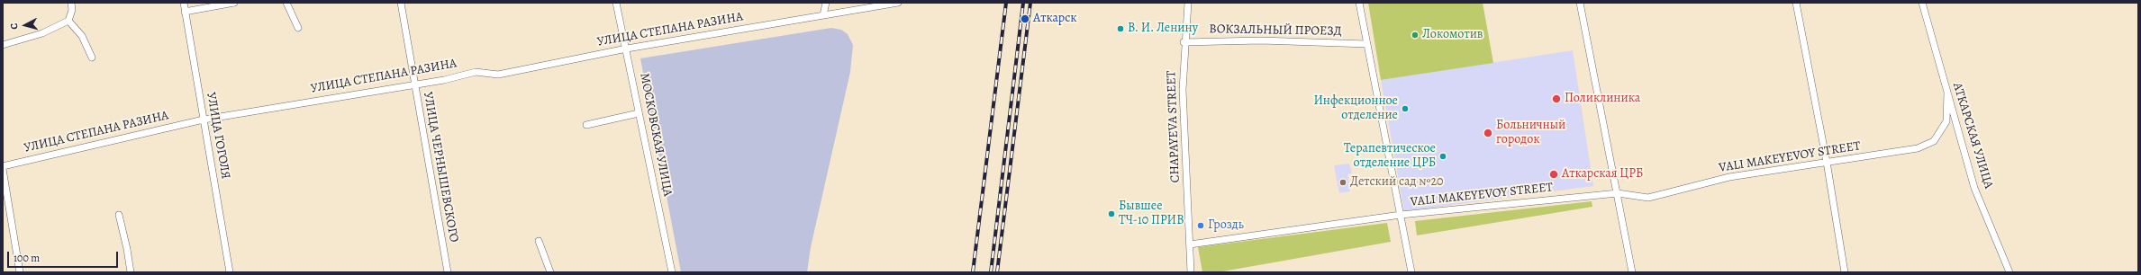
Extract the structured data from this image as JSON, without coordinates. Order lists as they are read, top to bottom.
{
  "streets": {
    "street": [
      "УЛИЦА СТЕПАНА РАЗИНА",
      "ВОКЗАЛЬНЫЙ ПРОЕЗД",
      "CHAPAYEVA STREET",
      "МОСКОВСКАЯ УЛИЦА",
      "УЛИЦА ГОГОЛЯ",
      "АТКАРСКАЯ УЛИЦА",
      "VALI MAKEYEVOY STREET",
      "УЛИЦА ЧЕРНЫШЕВСКОГО"
    ]
  },
  "crossings": [
    ["УЛИЦА СТЕПАНА РАЗИНА", "МОСКОВСКАЯ УЛИЦА"],
    ["УЛИЦА СТЕПАНА РАЗИНА", "УЛИЦА ГОГОЛЯ"],
    ["УЛИЦА СТЕПАНА РАЗИНА", "УЛИЦА ЧЕРНЫШЕВСКОГО"],
    ["ВОКЗАЛЬНЫЙ ПРОЕЗД", "CHAPAYEVA STREET"],
    ["CHAPAYEVA STREET", "VALI MAKEYEVOY STREET"],
    ["АТКАРСКАЯ УЛИЦА", "VALI MAKEYEVOY STREET"]
  ],
  "places": [
    "Аткарск",
    "В. И. Ленину",
    "Локомотив",
    "Поликлиника",
    "Инфекционное отделение",
    "Больничный городок",
    "Терапевтическое отделение ЦРБ",
    "Аткарская ЦРБ",
    "Детский сад №20",
    "Бывшее ТЧ-10 ПРИВ",
    "Гроздь"
  ],
  "scale_bar": "100 m",
  "north": "left"
}
